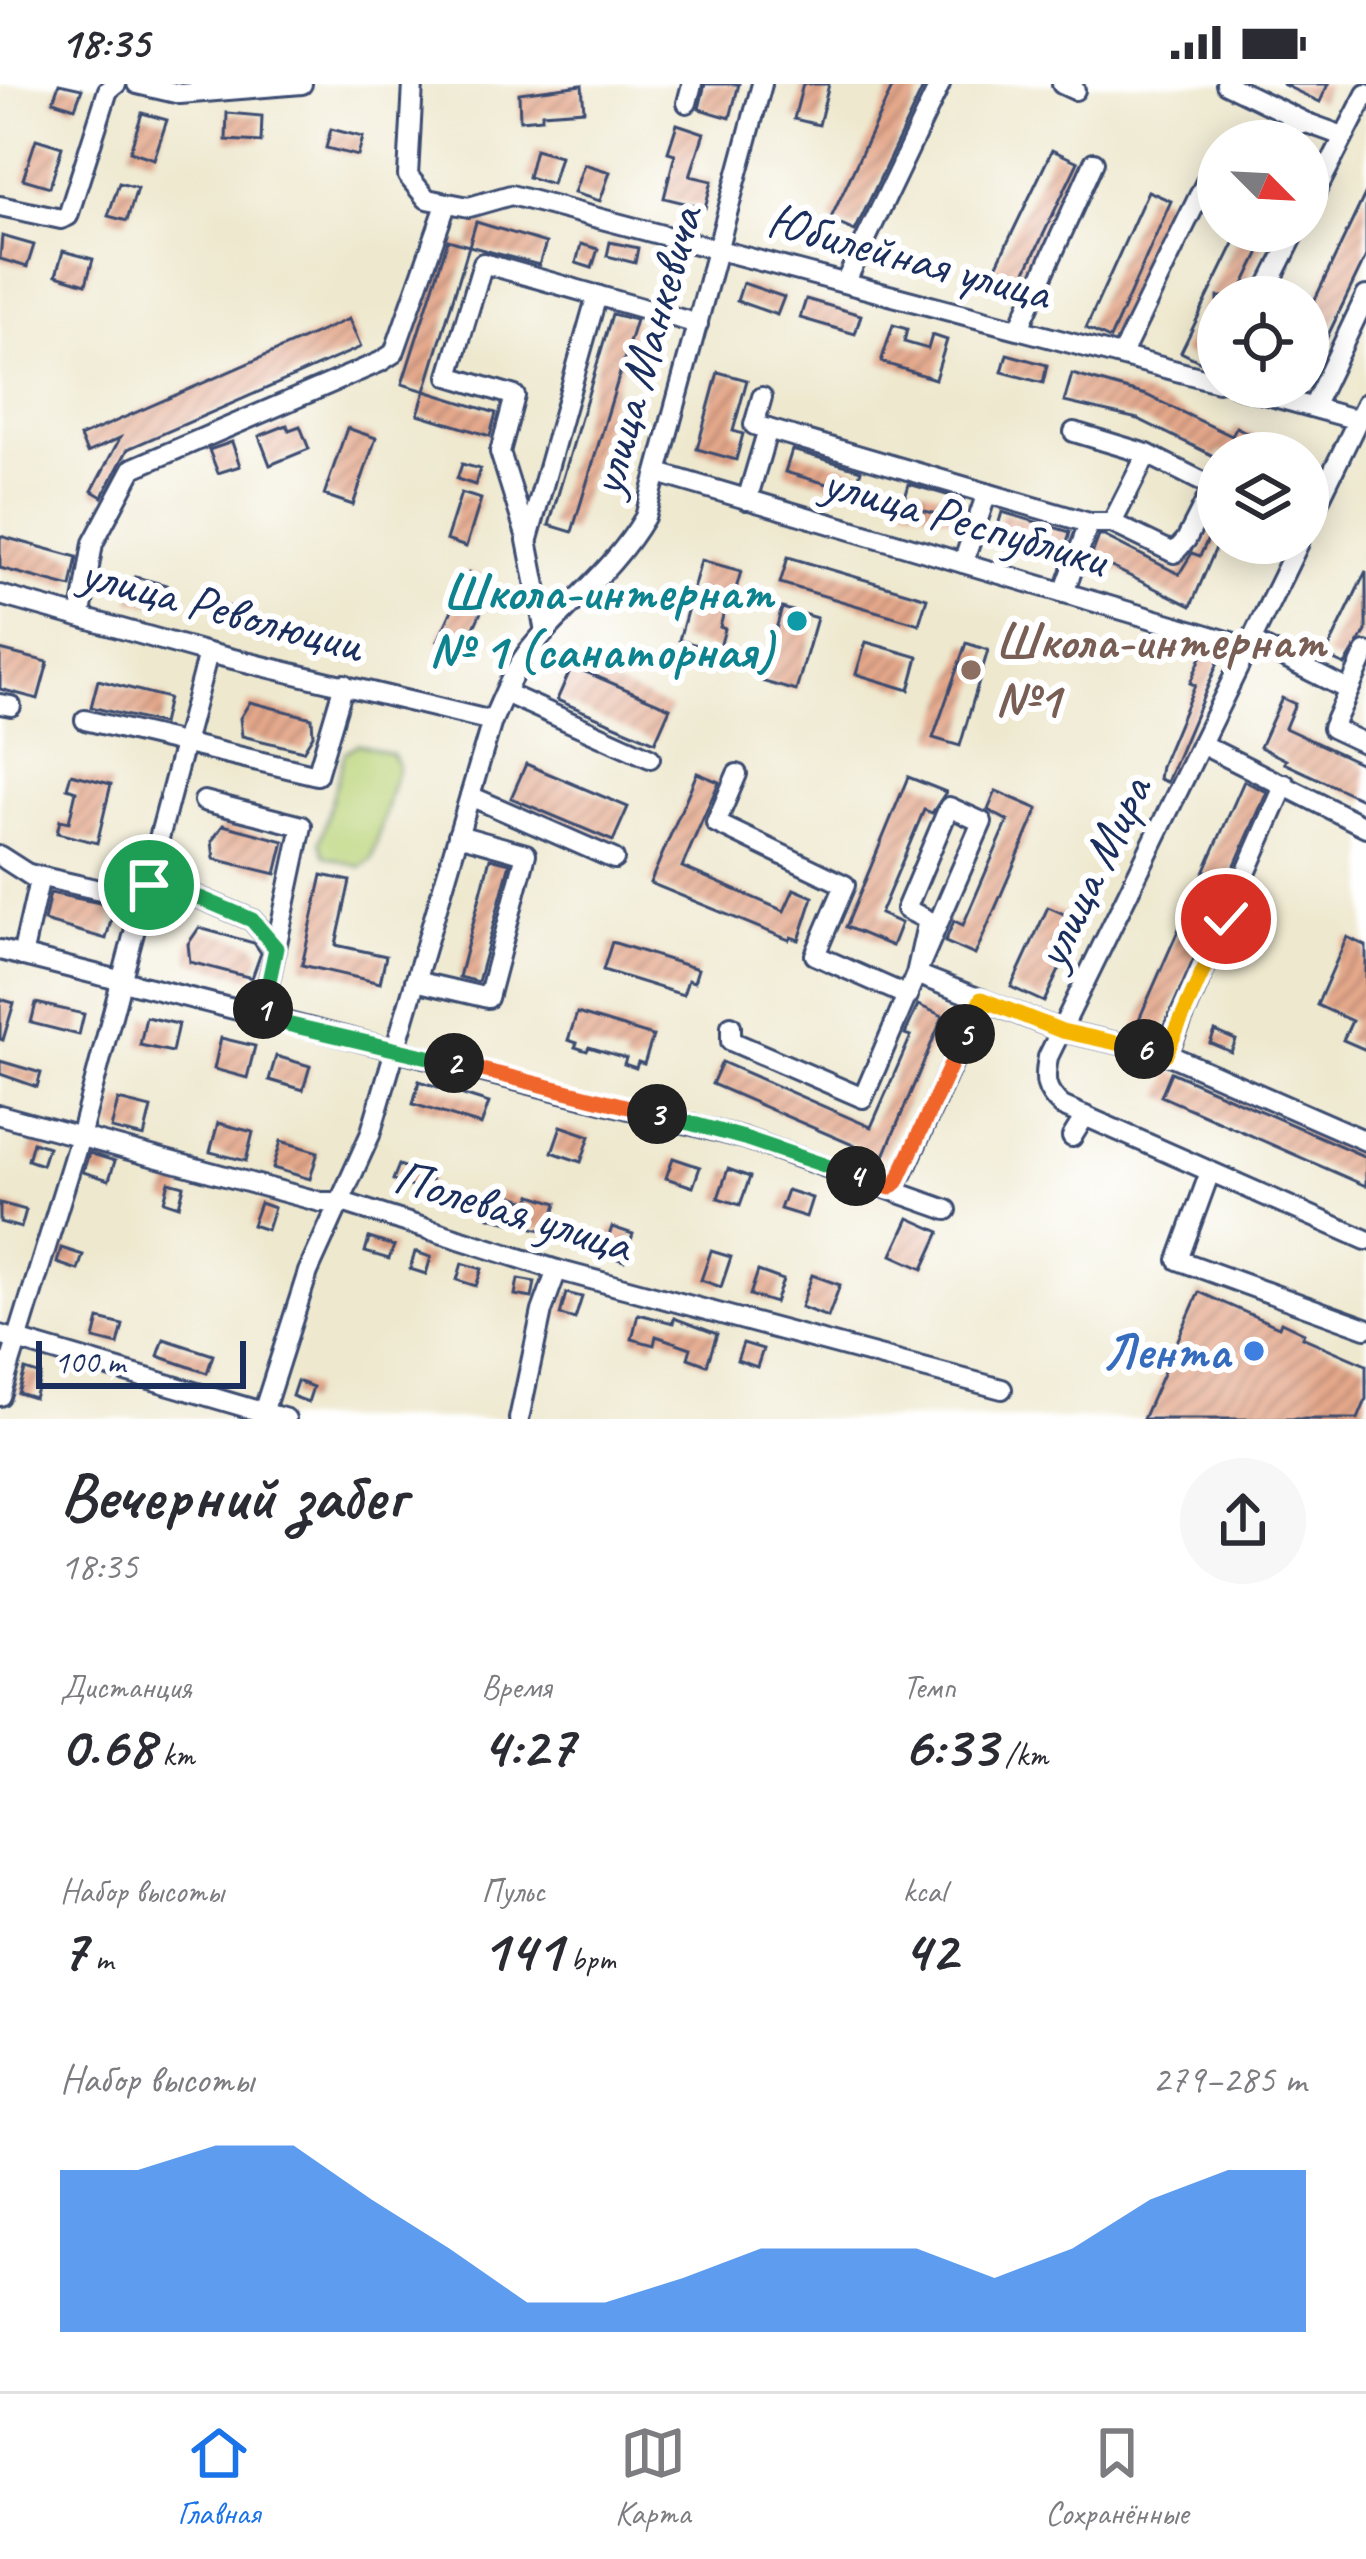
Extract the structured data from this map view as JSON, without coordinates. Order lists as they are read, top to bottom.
{
  "streets": {
    "street": [
      "Юбилейная улица",
      "улица Манкевича",
      "улица Республики",
      "улица Революции",
      "улица Мира",
      "Полевая улица"
    ]
  },
  "crossings": [
    ["Юбилейная улица", "улица Манкевича"],
    ["улица Манкевича", "улица Республики"],
    ["улица Манкевича", "улица Революции"],
    ["улица Манкевича", "Полевая улица"],
    ["улица Республики", "улица Мира"]
  ],
  "places": ["Школа-интернат № 1 (санаторная)", "Школа-интернат №1", "Лента"],
  "scale_bar": "100 m",
  "north": "bottom right",
  "page": {
    "status": "18:35",
    "pins": [
      "1",
      "5",
      "6",
      "2",
      "3",
      "4"
    ],
    "scale": "100 m",
    "heading": ["Вечерний забег", "18:35"],
    "stats": [
      ["Дистанция", "0.68 km"],
      ["Время", "4:27"],
      ["Темп", "6:33 /km"],
      ["Набор высоты", "7 m"],
      ["Пульс", "141 bpm"],
      ["kcal", "42"]
    ],
    "chart": ["Набор высоты", "279–285 m"],
    "tabs": ["Главная", "Карта", "Сохранённые"]
  }
}
